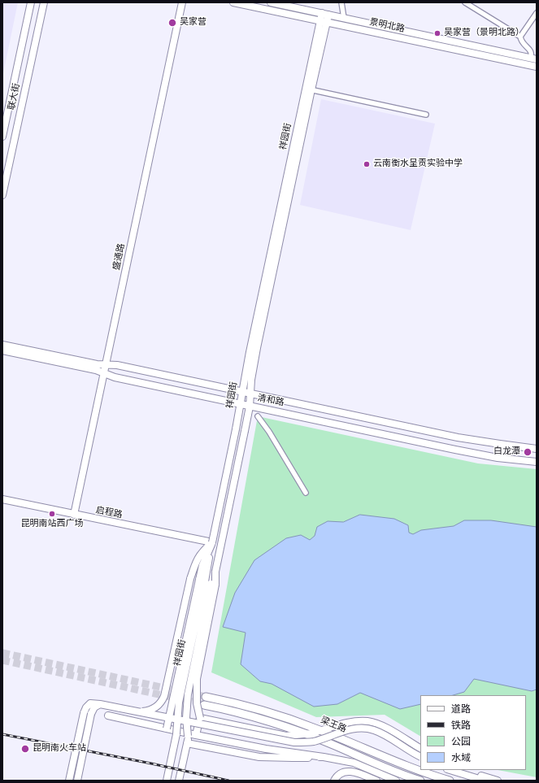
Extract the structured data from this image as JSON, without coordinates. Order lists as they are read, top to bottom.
{
  "streets": {
    "main road": [
      "景明北路",
      "联大街",
      "祥园街",
      "盛通路",
      "清和路",
      "启程路",
      "梁王路"
    ]
  },
  "crossings": [
    ["景明北路", "祥园街"],
    ["祥园街", "清和路"],
    ["祥园街", "启程路"],
    ["祥园街", "梁王路"],
    ["盛通路", "清和路"],
    ["盛通路", "启程路"]
  ],
  "places": [
    "吴家营",
    "吴家营（景明北路）",
    "云南衡水呈贡实验中学",
    "白龙潭",
    "昆明南站西广场",
    "昆明南火车站"
  ],
  "legend": [
    "道路",
    "铁路",
    "公园",
    "水域"
  ]
}
